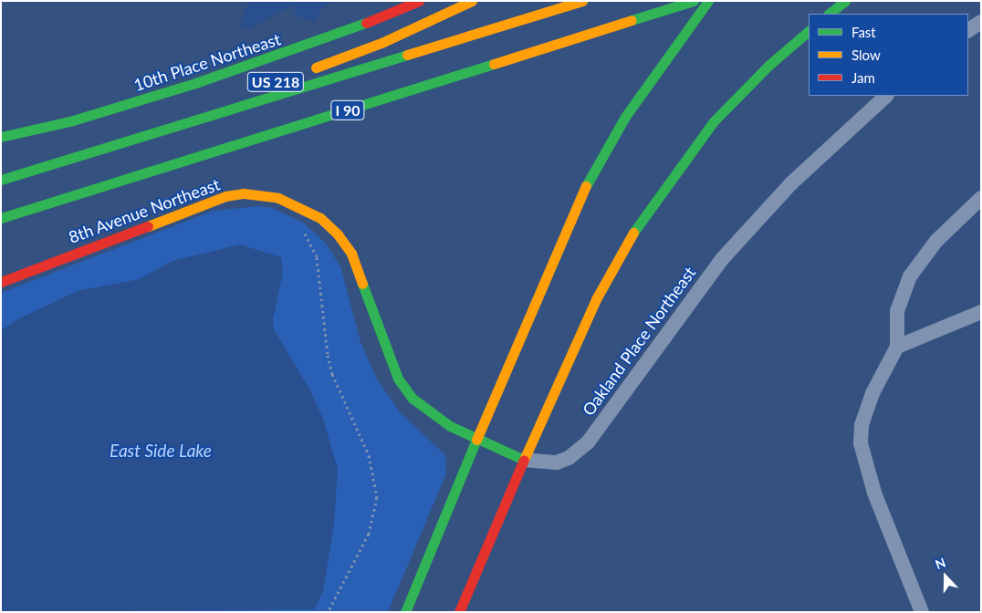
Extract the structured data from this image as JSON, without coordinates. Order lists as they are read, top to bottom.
{
  "streets": {
    "main road": [
      "10th Place Northeast",
      "US 218",
      "I 90",
      "8th Avenue Northeast"
    ],
    "street": ["Oakland Place Northeast"]
  },
  "crossings": [
    ["US 218", "I 90"],
    ["8th Avenue Northeast", "Oakland Place Northeast"]
  ],
  "water": ["East Side Lake"],
  "legend": ["Fast", "Slow", "Jam"],
  "north": "top"
}
